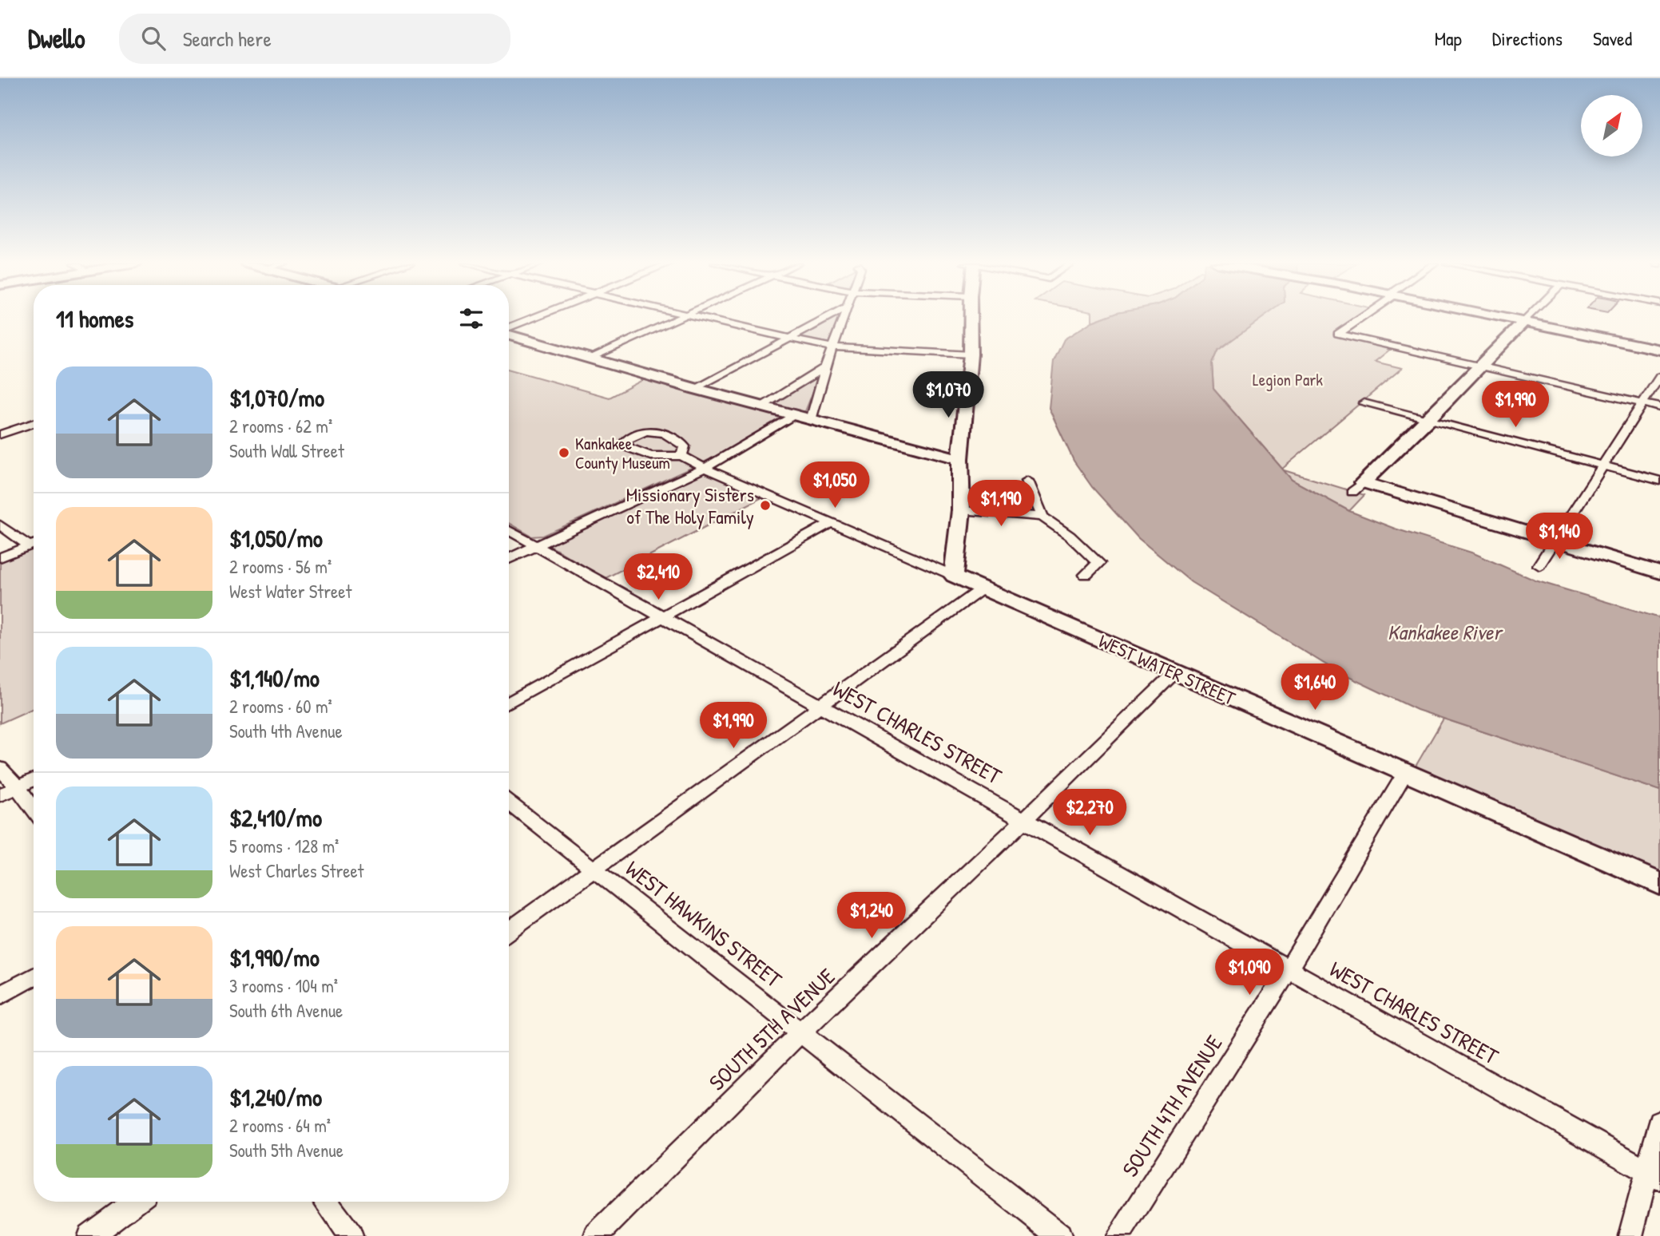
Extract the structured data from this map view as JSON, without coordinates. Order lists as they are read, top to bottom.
{
  "streets": {
    "street": [
      "WEST WATER STREET",
      "WEST CHARLES STREET",
      "WEST HAWKINS STREET",
      "SOUTH 5TH AVENUE",
      "SOUTH 4TH AVENUE"
    ]
  },
  "crossings": [
    ["WEST WATER STREET", "SOUTH 5TH AVENUE"],
    ["WEST WATER STREET", "SOUTH 4TH AVENUE"],
    ["WEST CHARLES STREET", "SOUTH 5TH AVENUE"],
    ["WEST CHARLES STREET", "SOUTH 4TH AVENUE"],
    ["WEST HAWKINS STREET", "SOUTH 5TH AVENUE"]
  ],
  "water": ["Kankakee River"],
  "parks": ["Legion Park"],
  "places": ["Kankakee County Museum", "Missionary Sisters of The Holy Family"],
  "north": "top right",
  "page": {
    "header": "Dwello",
    "search": "Search here",
    "nav": ["Map", "Directions", "Saved"],
    "heading": "11 homes",
    "list": [
      {
        "name": "$1,070/mo",
        "note": "2 rooms · 62 m² · South Wall Street"
      },
      {
        "name": "$1,050/mo",
        "note": "2 rooms · 56 m² · West Water Street"
      },
      {
        "name": "$1,140/mo",
        "note": "2 rooms · 60 m² · South 4th Avenue"
      },
      {
        "name": "$2,410/mo",
        "note": "5 rooms · 128 m² · West Charles Street"
      },
      {
        "name": "$1,990/mo",
        "note": "3 rooms · 104 m² · South 6th Avenue"
      },
      {
        "name": "$1,240/mo",
        "note": "2 rooms · 64 m² · South 5th Avenue"
      }
    ],
    "price": [
      "$1,070",
      "$1,990",
      "$1,050",
      "$1,190",
      "$1,140",
      "$2,410",
      "$1,640",
      "$1,990",
      "$2,270",
      "$1,240",
      "$1,090"
    ]
  }
}
